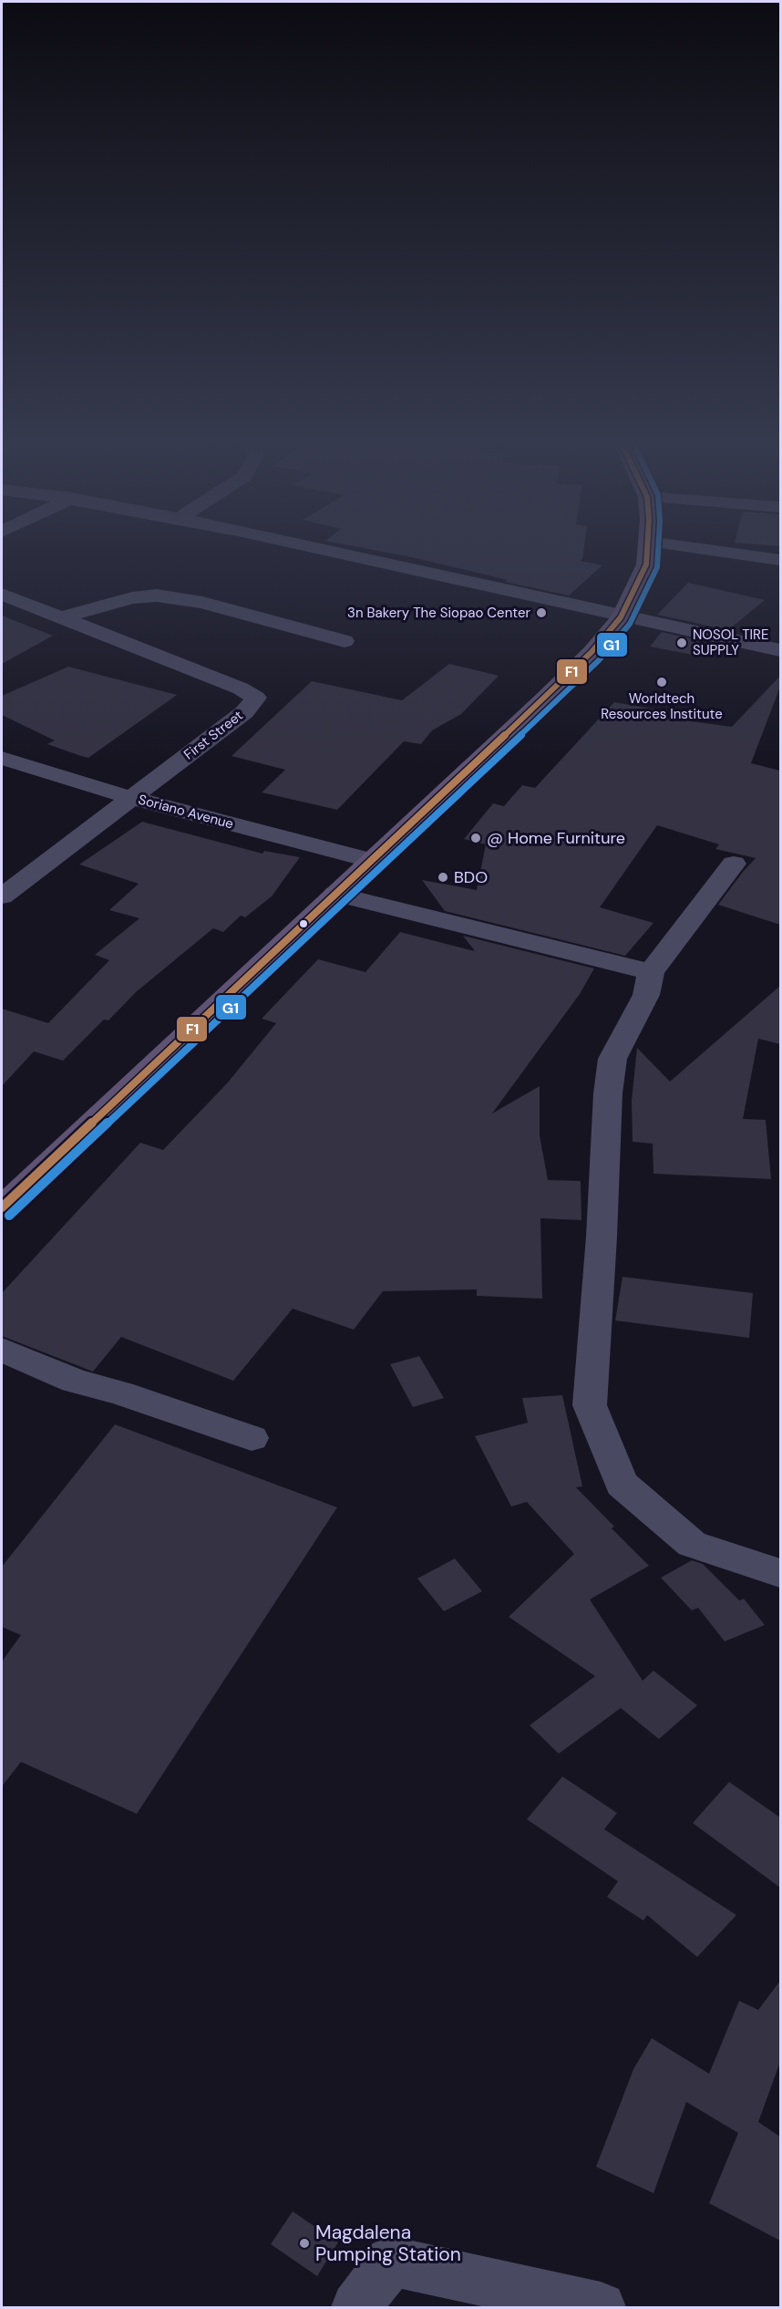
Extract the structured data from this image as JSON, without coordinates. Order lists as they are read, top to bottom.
{
  "streets": {
    "street": ["First Street", "Soriano Avenue"]
  },
  "crossings": [
    ["First Street", "Soriano Avenue"]
  ],
  "places": [
    "3n Bakery The Siopao Center",
    "NOSOL TIRE SUPPLY",
    "Worldtech Resources Institute",
    "@ Home Furniture",
    "BDO",
    "Magdalena Pumping Station"
  ],
  "lines": ["transit line F1", "transit line G1"]
}
